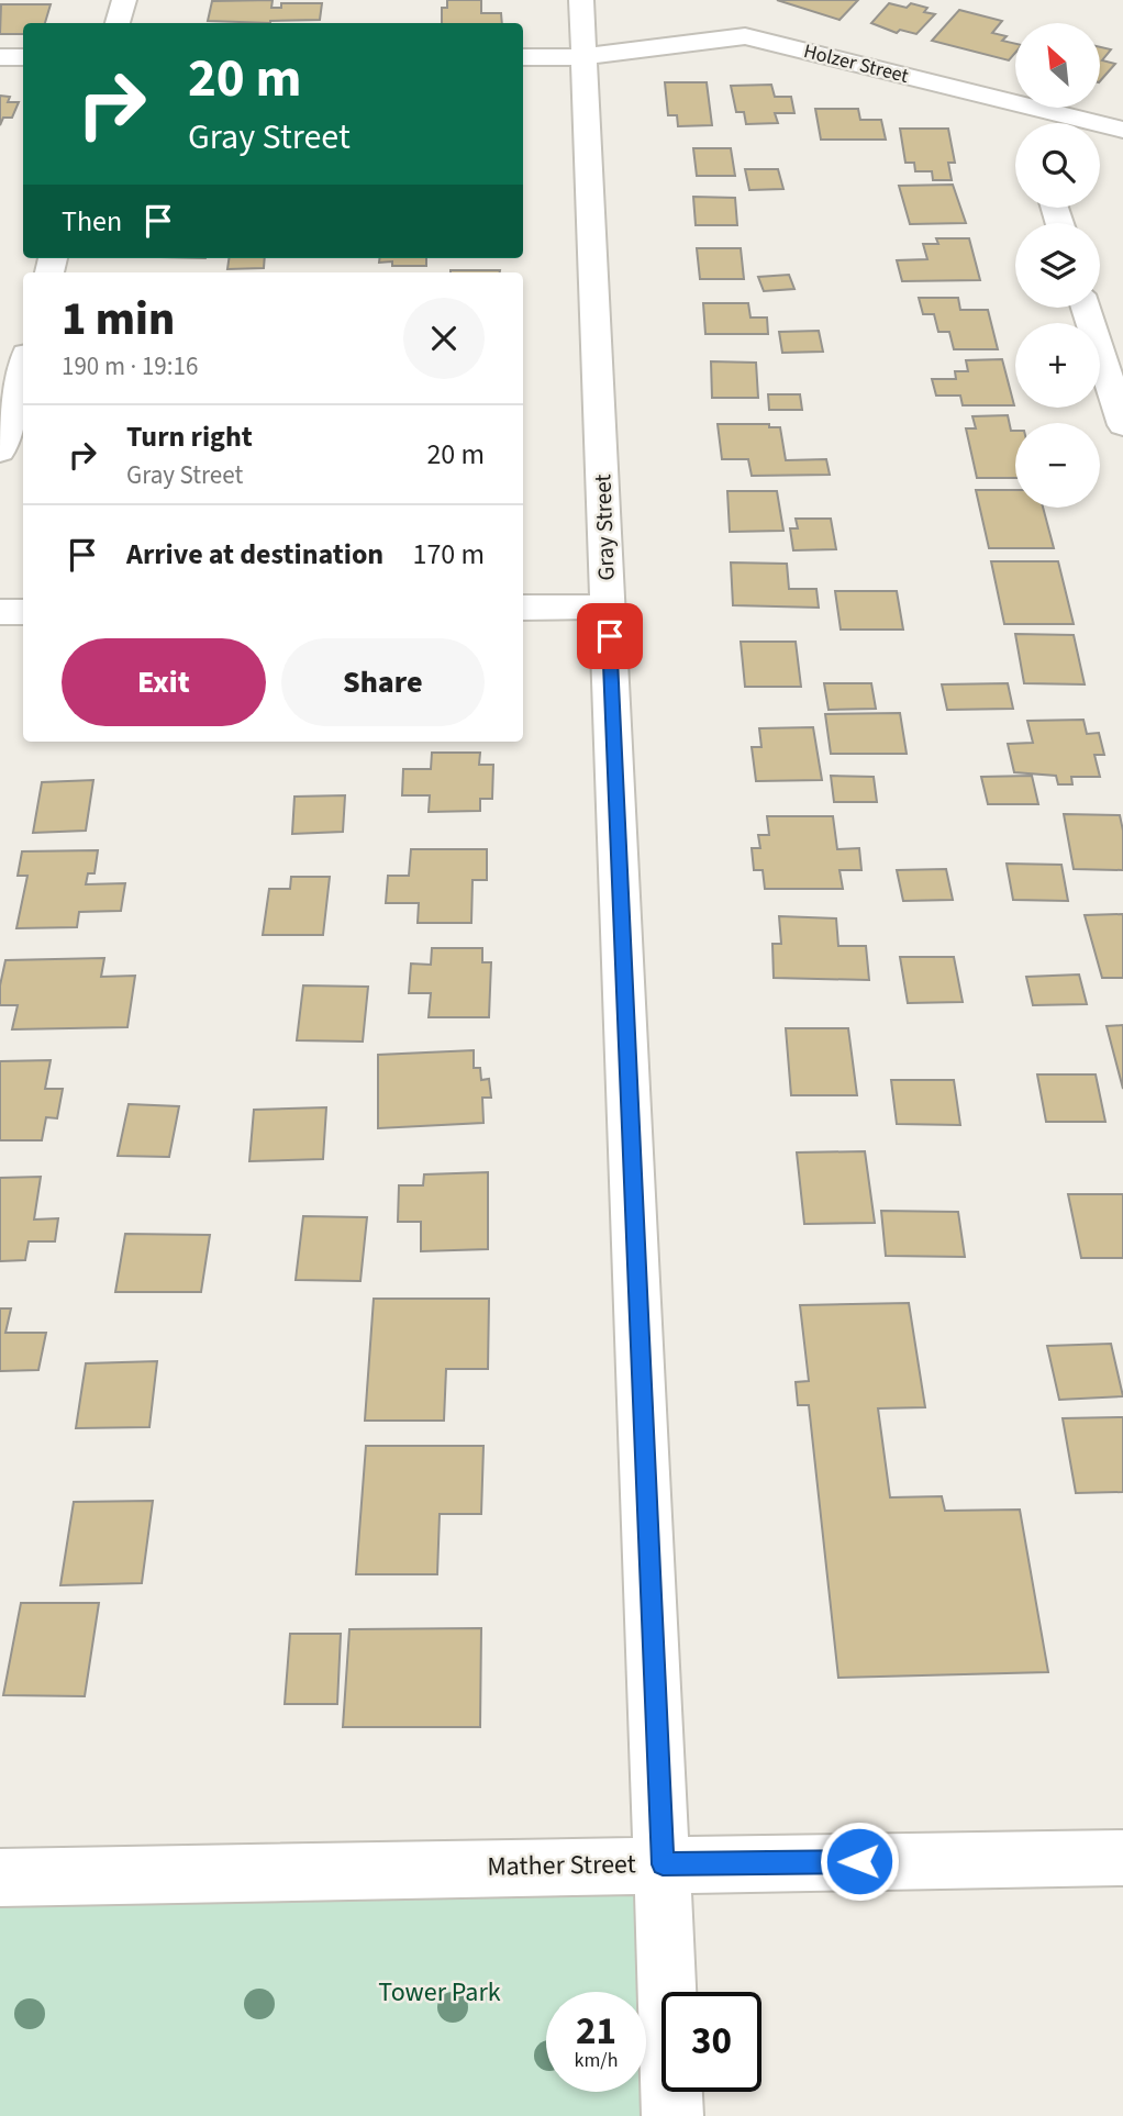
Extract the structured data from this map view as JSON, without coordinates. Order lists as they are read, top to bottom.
{
  "streets": {
    "street": ["Holzer Street", "Gray Street", "Mather Street"]
  },
  "crossings": [
    ["Holzer Street", "Gray Street"],
    ["Gray Street", "Mather Street"]
  ],
  "parks": ["Tower Park"],
  "north": "top left",
  "page": {
    "map_buttons": ["+", "−"],
    "turn": ["20 m", "Gray Street"],
    "then": "Then",
    "heading": ["1 min", "190 m · 19:16"],
    "list": [
      {
        "name": "Turn right",
        "note": "Gray Street",
        "value": "20 m"
      },
      {
        "name": "Arrive at destination",
        "value": "170 m"
      }
    ],
    "buttons": ["Exit", "Share"],
    "speed": "21 km/h",
    "limit": "30"
  }
}
